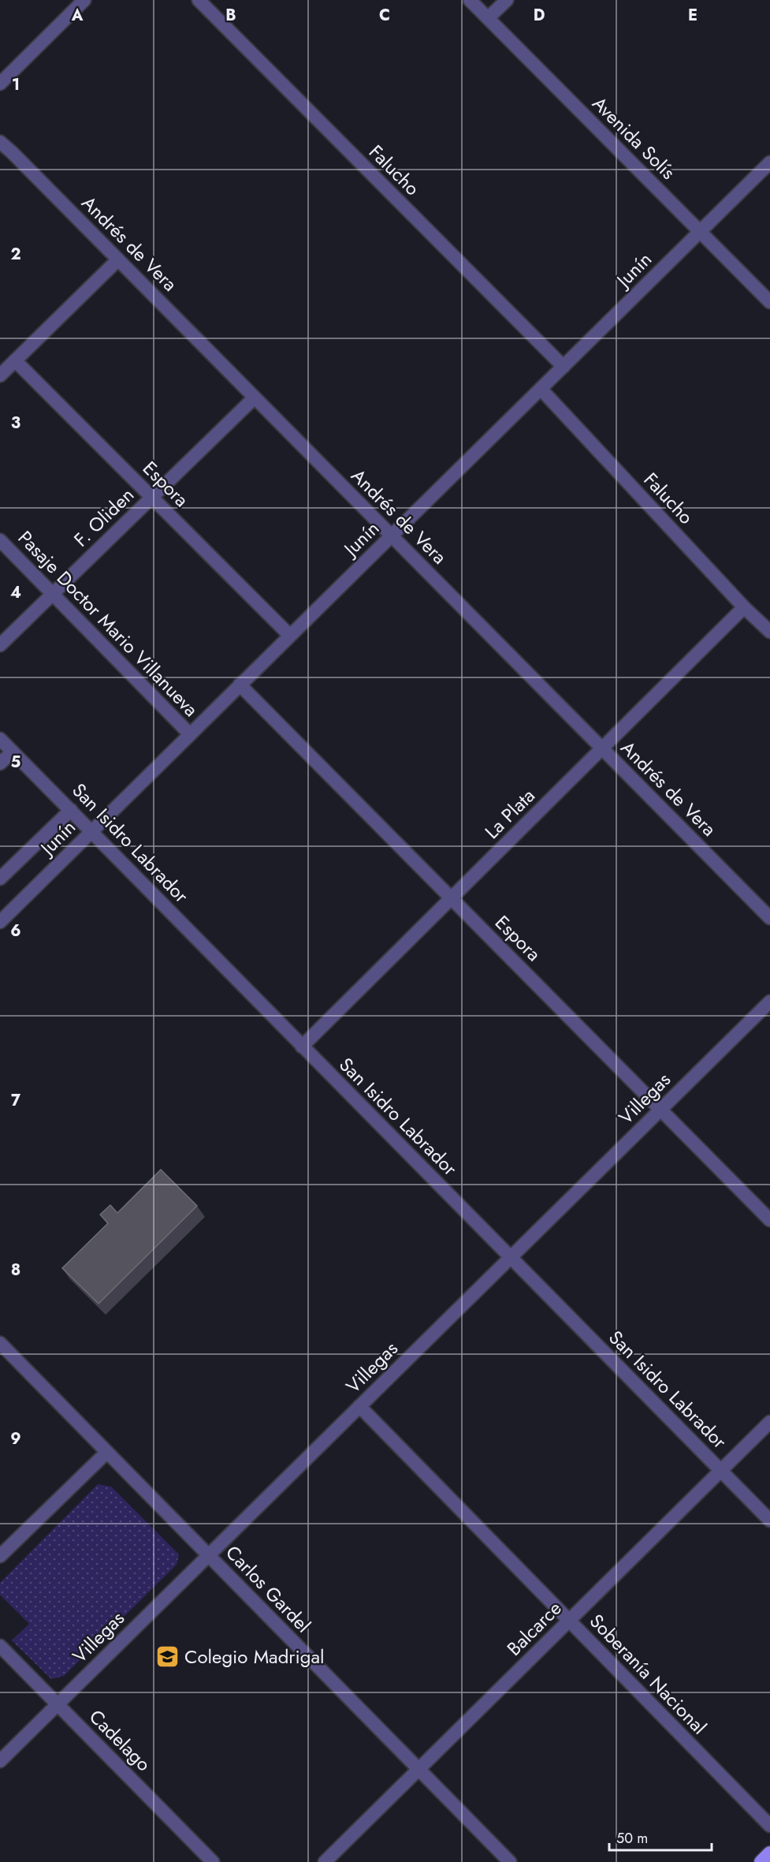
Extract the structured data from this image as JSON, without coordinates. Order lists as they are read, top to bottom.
{
  "streets": {
    "street": [
      "Avenida Solís",
      "Falucho",
      "Andrés de Vera",
      "Junín",
      "Espora",
      "F. Oliden",
      "Pasaje Doctor Mario Villanueva",
      "La Plata",
      "San Isidro Labrador",
      "Villegas",
      "Carlos Gardel",
      "Balcarce",
      "Soberanía Nacional",
      "Cadelago"
    ]
  },
  "crossings": [
    ["Avenida Solís", "Junín"],
    ["Falucho", "Junín"],
    ["Falucho", "La Plata"],
    ["Andrés de Vera", "Junín"],
    ["Andrés de Vera", "F. Oliden"],
    ["Andrés de Vera", "La Plata"],
    ["Junín", "Espora"],
    ["Junín", "Pasaje Doctor Mario Villanueva"],
    ["Junín", "San Isidro Labrador"],
    ["Espora", "F. Oliden"],
    ["Espora", "La Plata"],
    ["Espora", "Villegas"],
    ["F. Oliden", "Pasaje Doctor Mario Villanueva"],
    ["La Plata", "San Isidro Labrador"],
    ["San Isidro Labrador", "Villegas"],
    ["San Isidro Labrador", "Balcarce"],
    ["Villegas", "Carlos Gardel"],
    ["Villegas", "Soberanía Nacional"],
    ["Villegas", "Cadelago"],
    ["Carlos Gardel", "Balcarce"],
    ["Balcarce", "Soberanía Nacional"]
  ],
  "places": {
    "school or university": ["Colegio Madrigal"]
  },
  "scale_bar": "50 m",
  "grid": {
    "columns": [
      "A",
      "B",
      "C",
      "D",
      "E"
    ],
    "rows": [
      "1",
      "2",
      "3",
      "4",
      "5",
      "6",
      "7",
      "8",
      "9"
    ]
  }
}
